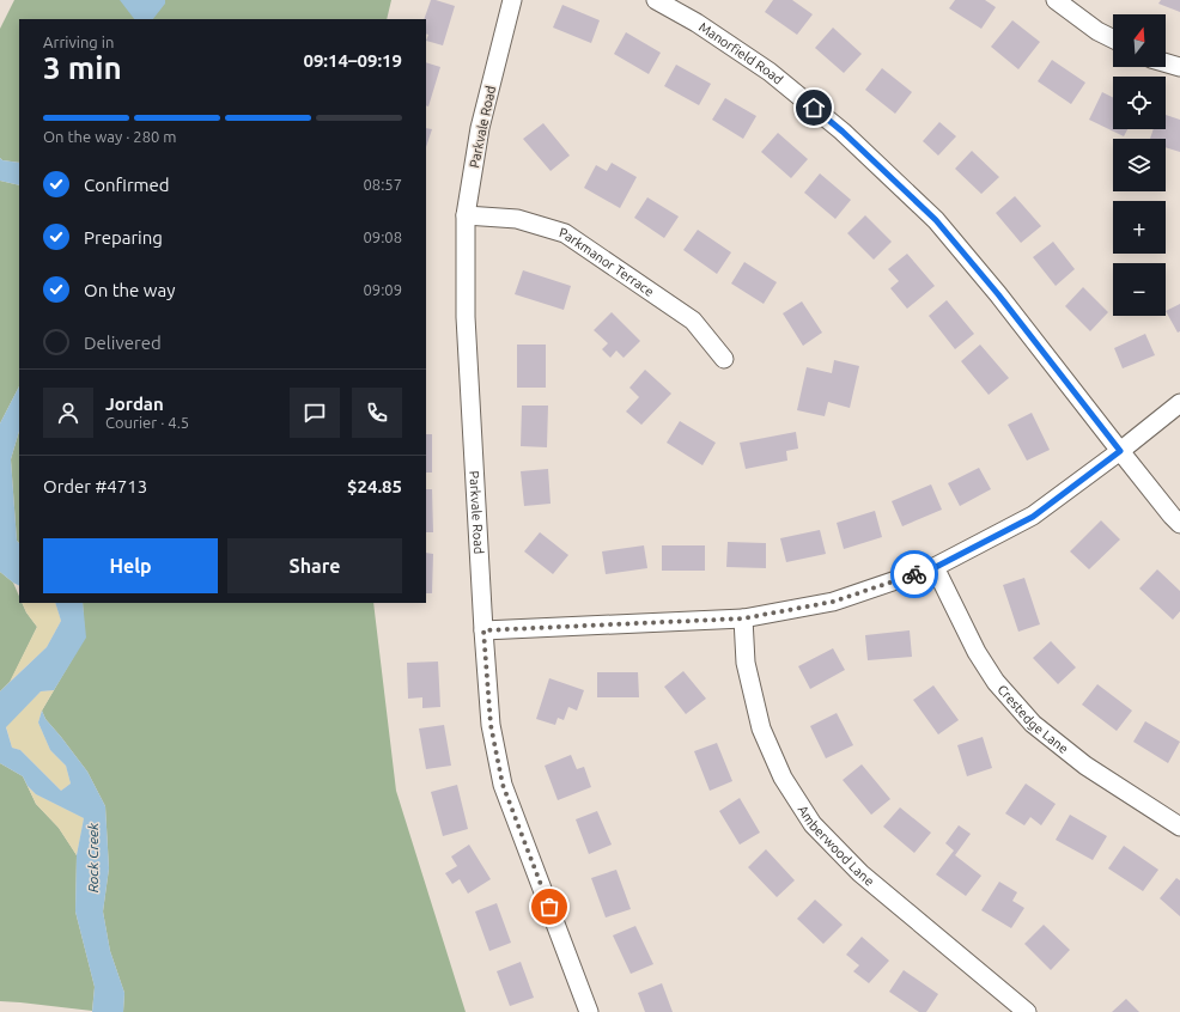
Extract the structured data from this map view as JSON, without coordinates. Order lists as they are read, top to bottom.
{
  "streets": {
    "street": [
      "Manorfield Road",
      "Parkvale Road",
      "Parkmanor Terrace",
      "Crestedge Lane",
      "Amberwood Lane"
    ]
  },
  "crossings": [
    ["Parkvale Road", "Parkmanor Terrace"]
  ],
  "water": ["Rock Creek"],
  "north": "top",
  "page": {
    "map_buttons": ["+", "−"],
    "heading": ["3 min", "Arriving in", "09:14–09:19"],
    "panel": [
      "Jordan",
      "Courier · 4.5",
      "Order #4713",
      "$24.85"
    ],
    "bar": "On the way · 280 m",
    "list": [
      ["Confirmed", "08:57"],
      ["Preparing", "09:08"],
      ["On the way", "09:09"],
      "Delivered"
    ],
    "buttons": ["Help", "Share"]
  }
}
